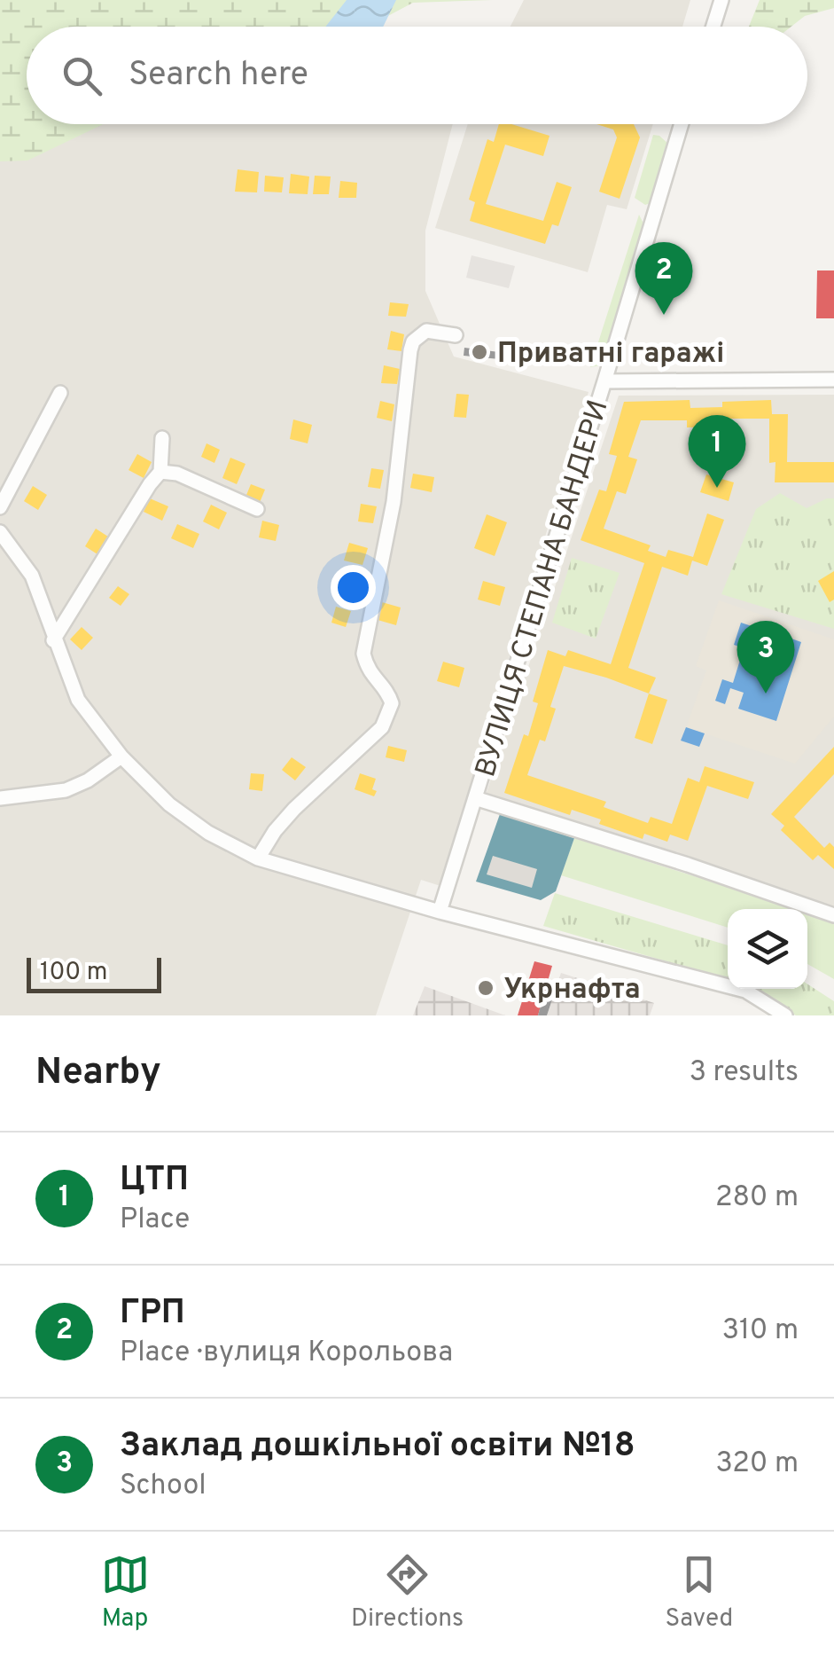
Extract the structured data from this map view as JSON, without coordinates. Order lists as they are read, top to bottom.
{
  "streets": {
    "street": ["ВУЛИЦЯ СТЕПАНА БАНДЕРИ"]
  },
  "places": ["Приватні гаражі", "Укрнафта"],
  "scale_bar": "100 m",
  "page": {
    "search": "Search here",
    "pins": ["2", "1", "3"],
    "scale": "100 m",
    "heading": ["Nearby", "3 results"],
    "list": [
      {
        "mark": "1",
        "name": "ЦТП",
        "note": "Place",
        "value": "280 m"
      },
      {
        "mark": "2",
        "name": "ГРП",
        "note": "Place · вулиця Корольова",
        "value": "310 m"
      },
      {
        "mark": "3",
        "name": "Заклад дошкільної освіти №18",
        "note": "School",
        "value": "320 m"
      }
    ],
    "nav": ["Map", "Directions", "Saved"]
  }
}
